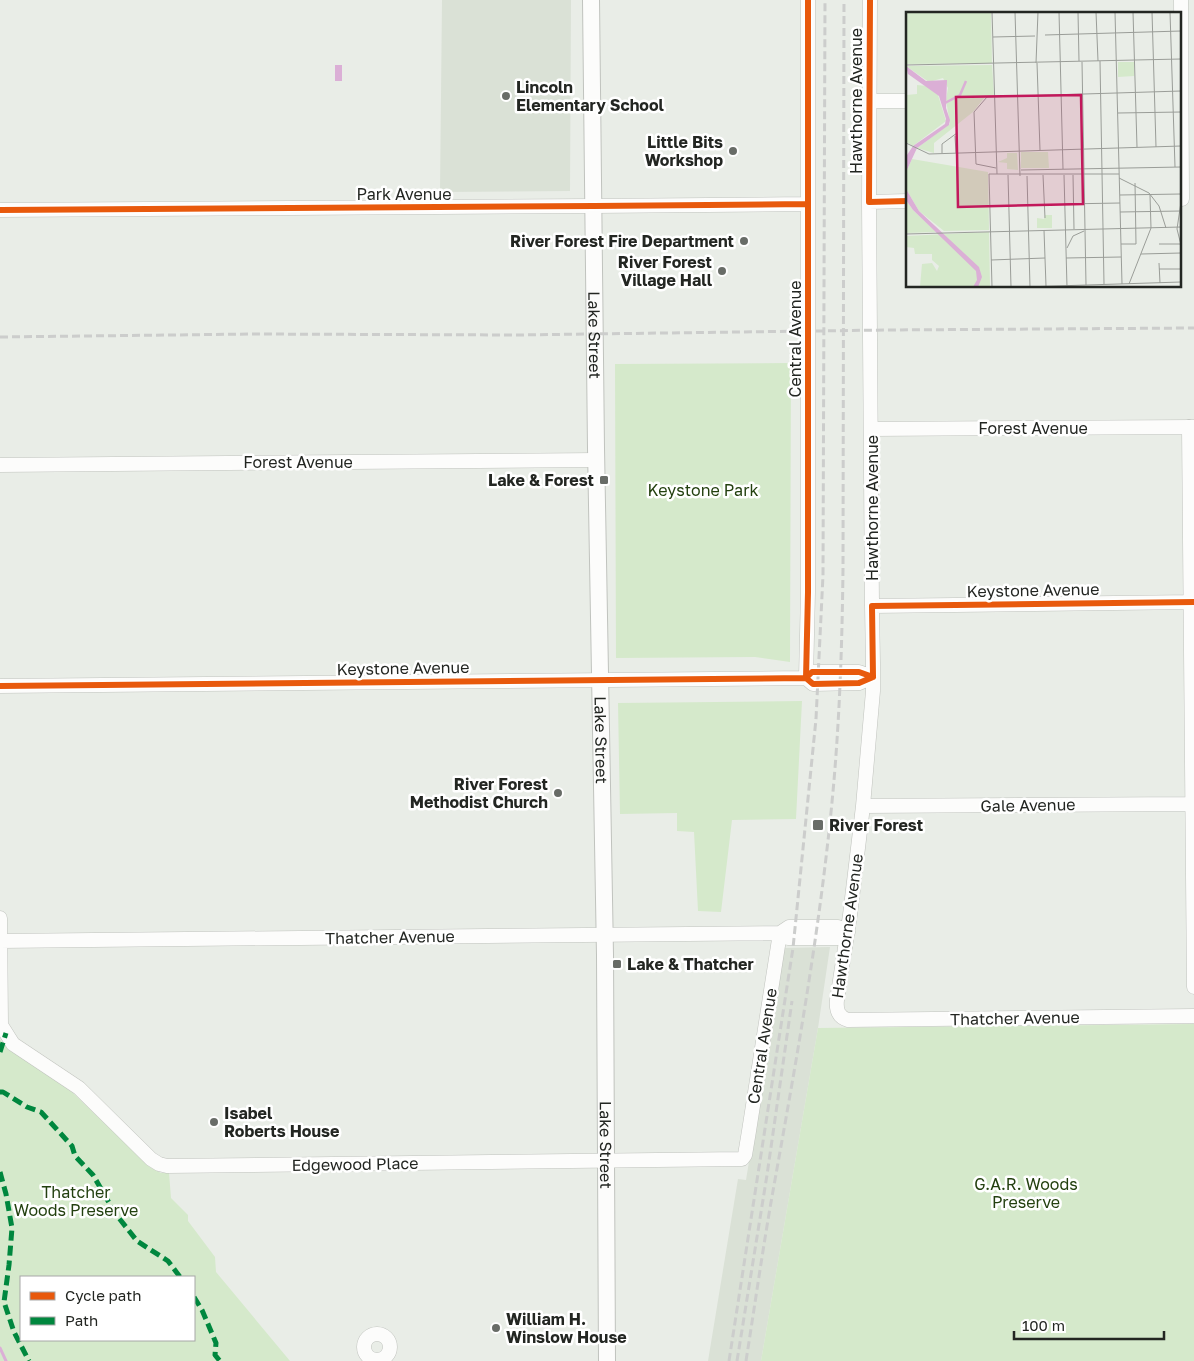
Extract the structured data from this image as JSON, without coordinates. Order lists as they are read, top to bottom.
{
  "streets": {
    "main road": ["Lake Street"],
    "street": [
      "Hawthorne Avenue",
      "Park Avenue",
      "Central Avenue",
      "Forest Avenue",
      "Keystone Avenue",
      "Gale Avenue",
      "Thatcher Avenue",
      "Edgewood Place"
    ]
  },
  "crossings": [
    ["Hawthorne Avenue", "Forest Avenue"],
    ["Hawthorne Avenue", "Keystone Avenue"],
    ["Hawthorne Avenue", "Gale Avenue"],
    ["Hawthorne Avenue", "Thatcher Avenue"],
    ["Park Avenue", "Lake Street"],
    ["Park Avenue", "Central Avenue"],
    ["Lake Street", "Forest Avenue"],
    ["Lake Street", "Keystone Avenue"],
    ["Lake Street", "Thatcher Avenue"],
    ["Lake Street", "Edgewood Place"],
    ["Central Avenue", "Keystone Avenue"],
    ["Central Avenue", "Thatcher Avenue"],
    ["Central Avenue", "Edgewood Place"],
    ["Thatcher Avenue", "Edgewood Place"]
  ],
  "parks": ["Keystone Park", "G.A.R. Woods Preserve", "Thatcher Woods Preserve"],
  "places": {
    "other": [
      "Lincoln Elementary School",
      "Little Bits Workshop",
      "River Forest Fire Department",
      "River Forest Village Hall",
      "River Forest Methodist Church",
      "Isabel Roberts House",
      "William H. Winslow House"
    ],
    "transit": ["Lake & Forest", "River Forest", "Lake & Thatcher"]
  },
  "legend": ["Cycle path", "Path"],
  "scale_bar": "100 m"
}
